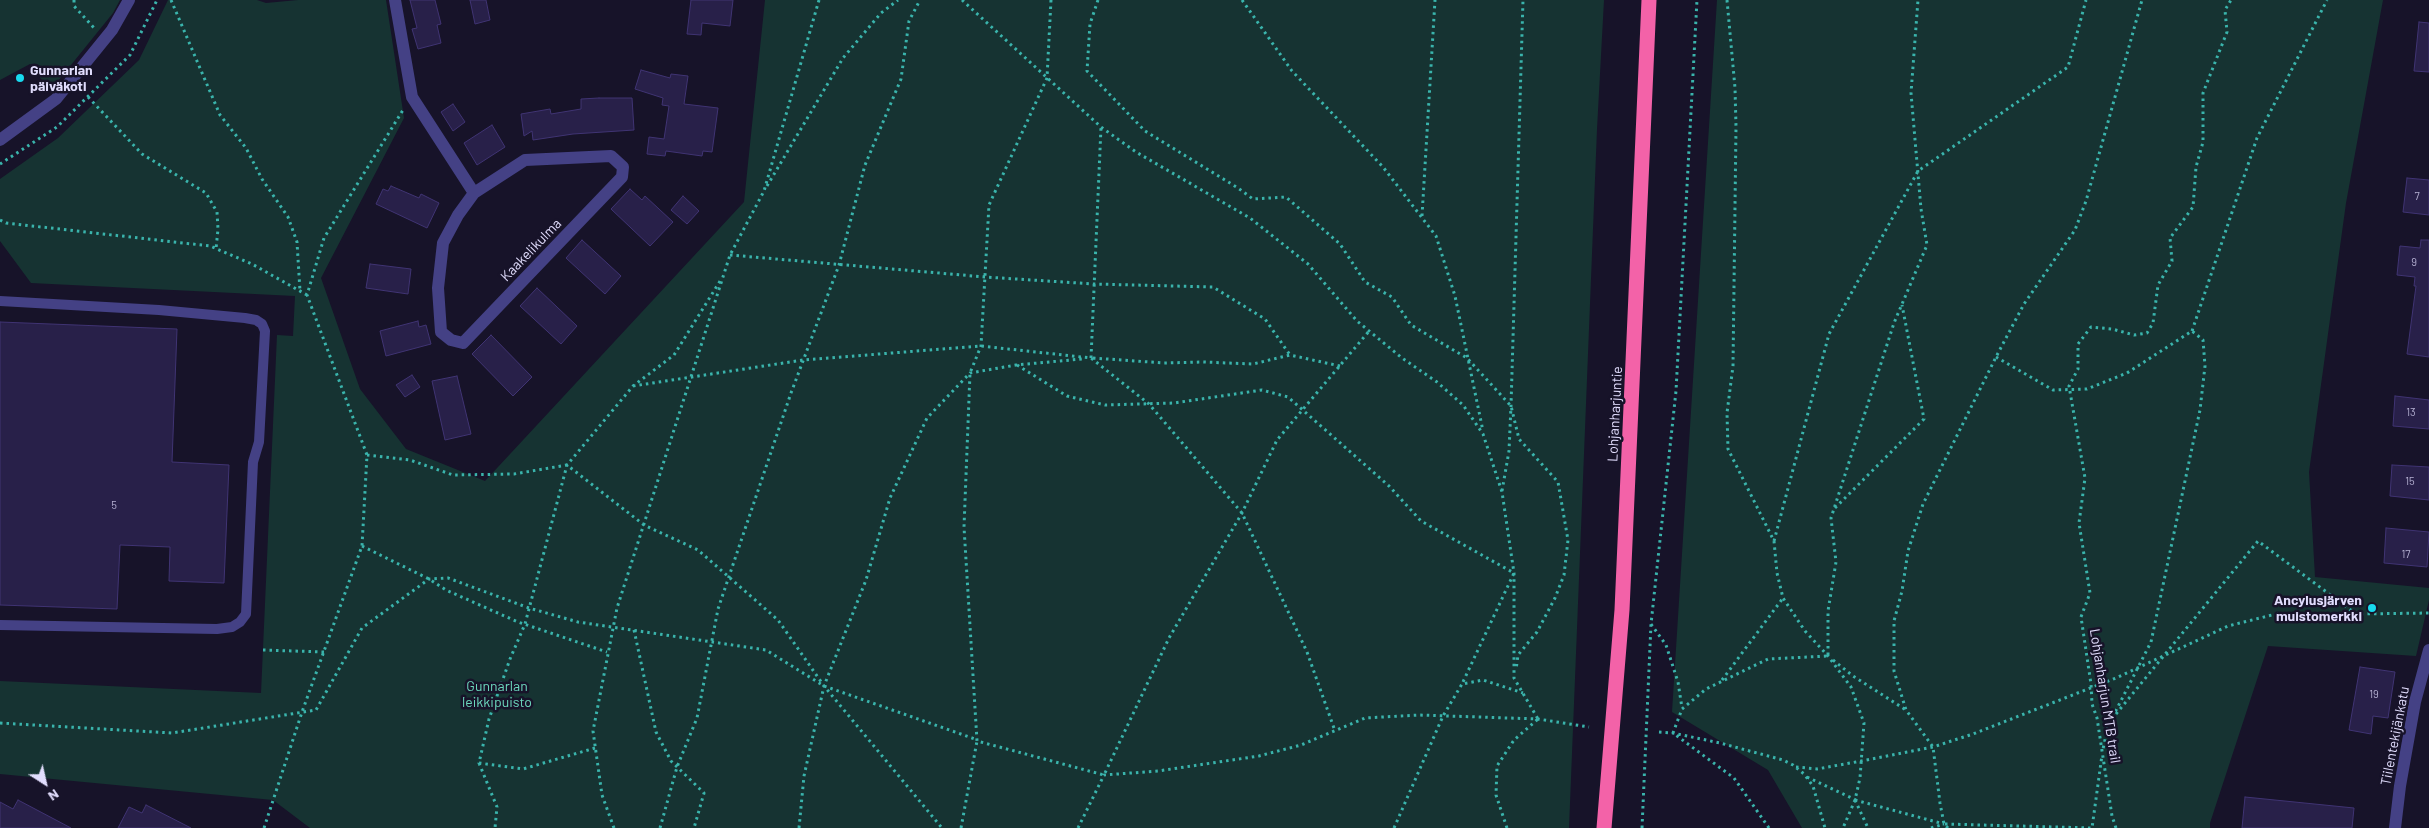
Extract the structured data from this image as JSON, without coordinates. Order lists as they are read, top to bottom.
{
  "streets": {
    "highway": ["Lohjanharjuntie"],
    "street": ["Kaakelikulma", "Tiilentekijänkatu"],
    "path": ["Lohjanharjun MTB trail"]
  },
  "parks": ["Gunnarlan leikkipuisto"],
  "places": ["Gunnarlan päiväkoti", "Ancylusjärven muistomerkki"],
  "house_numbers": [
    "7",
    "9",
    "13",
    "15",
    "5",
    "17",
    "19"
  ],
  "north": "bottom right"
}
